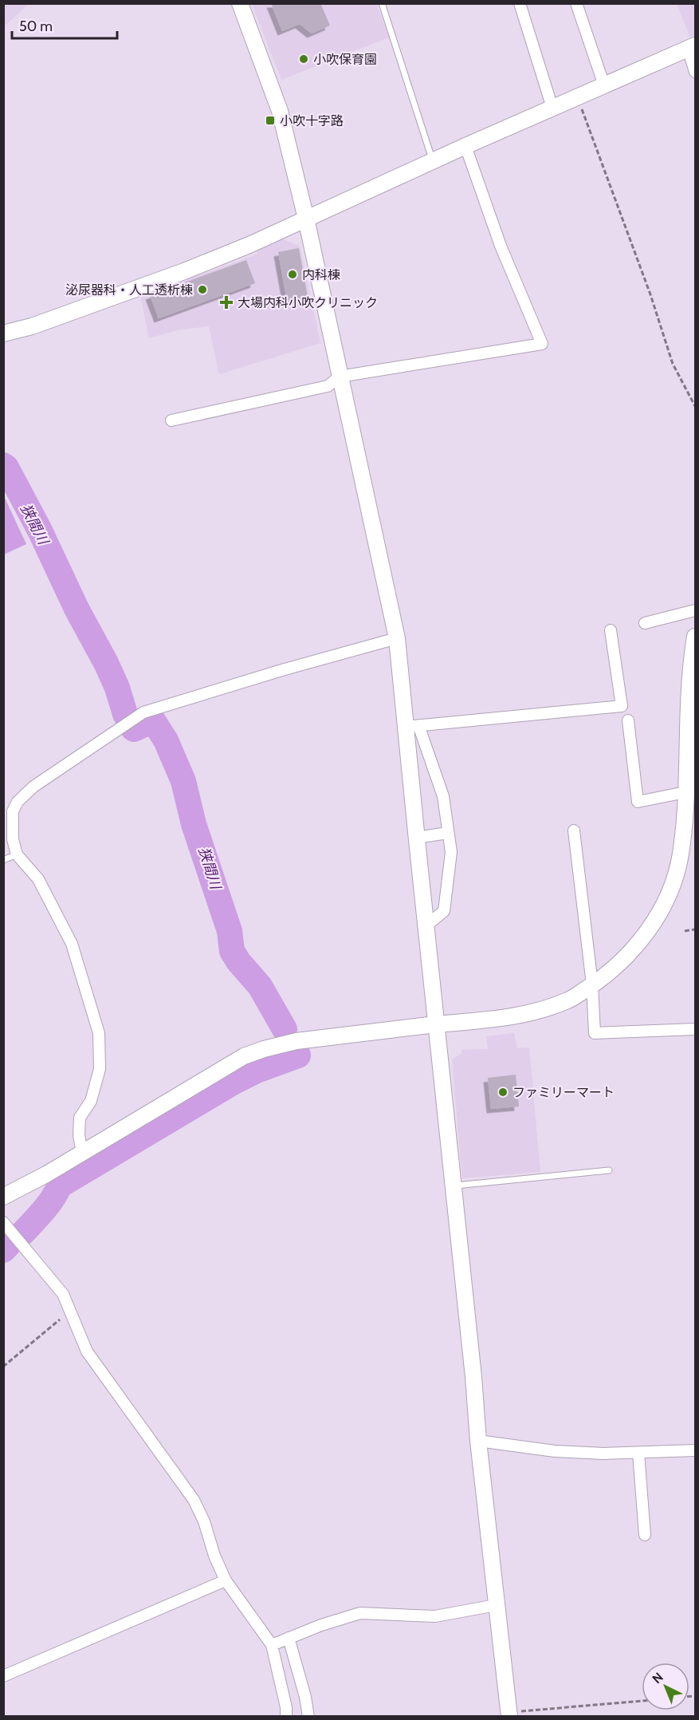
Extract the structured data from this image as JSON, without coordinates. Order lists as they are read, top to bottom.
{
  "water": ["狭間川"],
  "places": {
    "other": [
      "小吹保育園",
      "内科棟",
      "泌尿器科・人工透析棟",
      "ファミリーマート"
    ],
    "transit": ["小吹十字路"],
    "health": ["大場内科小吹クリニック"]
  },
  "scale_bar": "50 m",
  "north": "top left"
}
